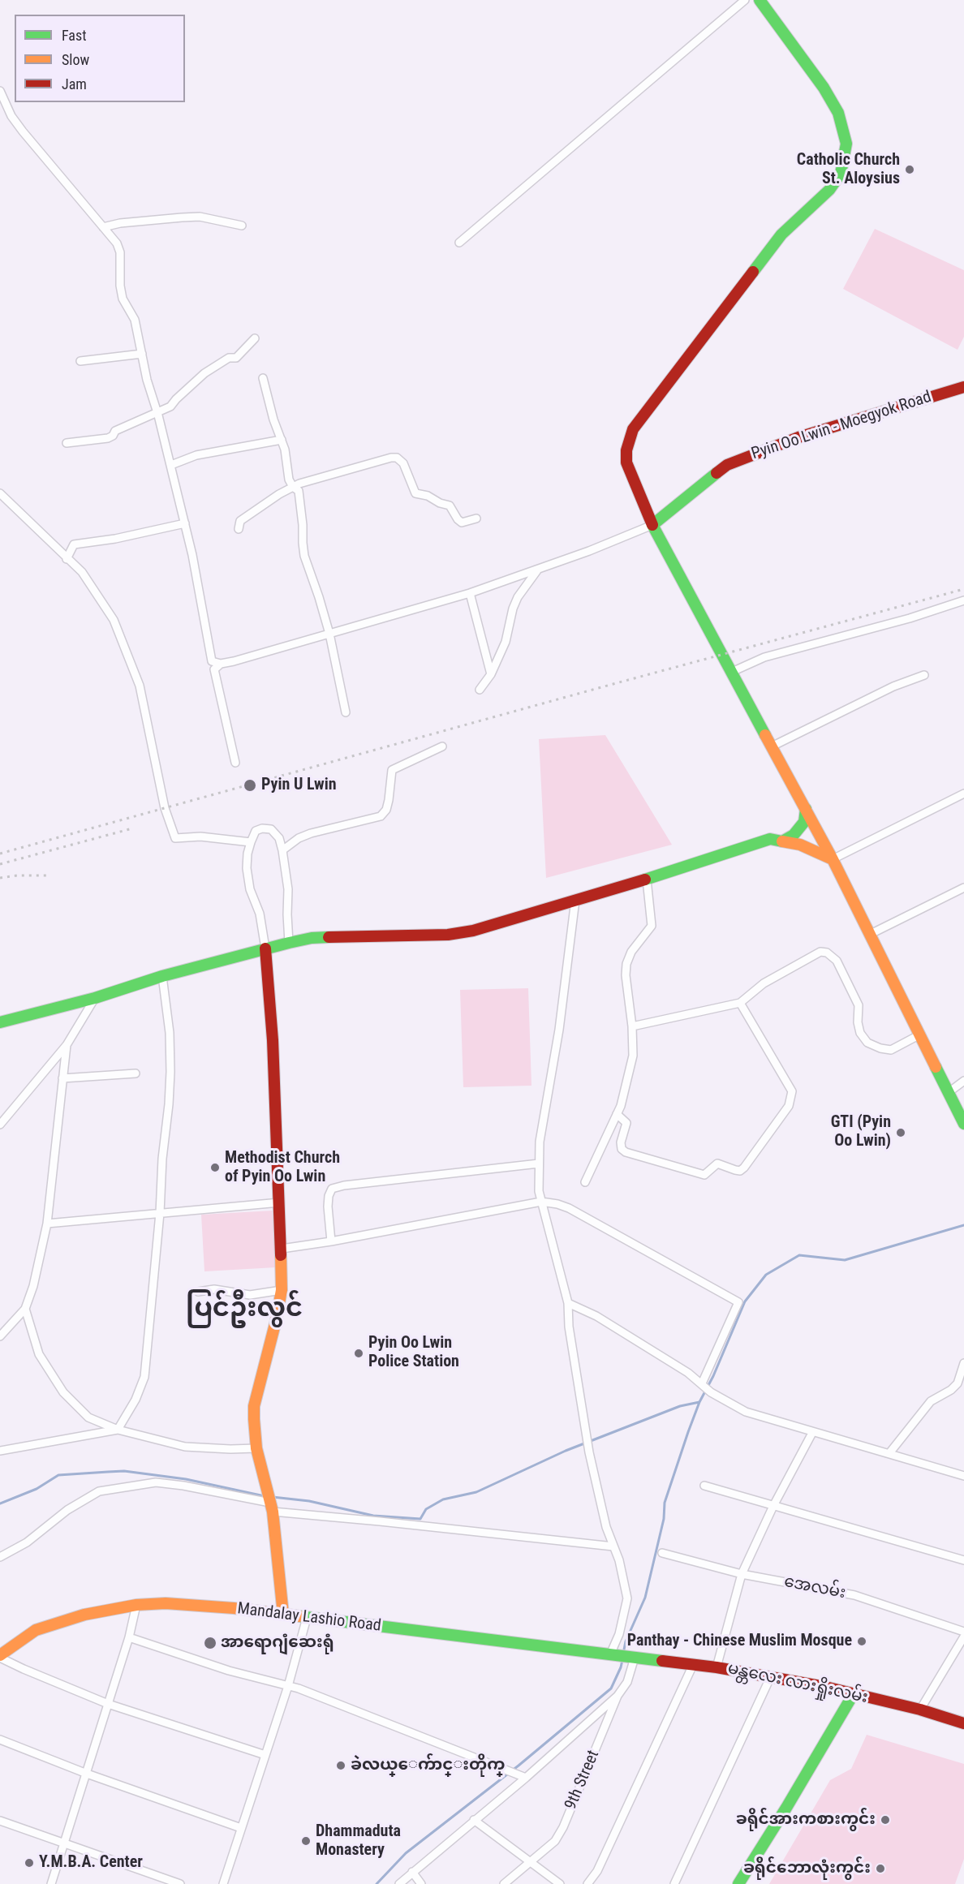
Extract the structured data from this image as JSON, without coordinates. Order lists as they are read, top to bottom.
{
  "streets": {
    "main road": ["Pyin Oo Lwin - Moegyok Road", "Mandalay Lashio Road", "မန္တလေး လားရှိုးလမ်း"],
    "street": ["အေလမ်း", "9th Street"]
  },
  "crossings": [
    ["Mandalay Lashio Road", "မန္တလေး လားရှိုးလမ်း"],
    ["Mandalay Lashio Road", "9th Street"],
    ["မန္တလေး လားရှိုးလမ်း", "9th Street"]
  ],
  "districts": ["ပြင်ဦးလွင်"],
  "places": [
    "Catholic Church St. Aloysius",
    "Pyin U Lwin",
    "GTI (Pyin Oo Lwin)",
    "Methodist Church of Pyin Oo Lwin",
    "Pyin Oo Lwin Police Station",
    "Panthay - Chinese Muslim Mosque",
    "အာရောဂျံဆေးရုံ",
    "ခဲလယ္ေက်ာင္းတိုက္",
    "ခရိုင်အားကစားကွင်း",
    "Dhammaduta Monastery",
    "Y.M.B.A. Center",
    "ခရိုင်ဘောလုံးကွင်း"
  ],
  "legend": ["Fast", "Slow", "Jam"]
}
